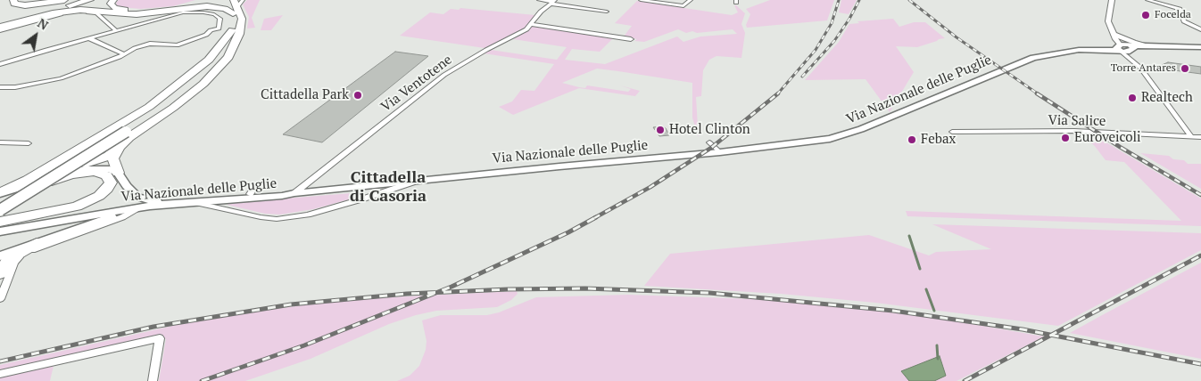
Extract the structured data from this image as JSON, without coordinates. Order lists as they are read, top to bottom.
{
  "streets": {
    "main road": ["Via Nazionale delle Puglie"],
    "street": ["Via Ventotene", "Via Salice"]
  },
  "crossings": [
    ["Via Ventotene", "Via Nazionale delle Puglie"]
  ],
  "districts": ["Cittadella di Casoria"],
  "places": [
    "Focelda",
    "Torre Antares",
    "Cittadella Park",
    "Realtech",
    "Hotel Clinton",
    "Euroveicoli",
    "Febax"
  ],
  "north": "top right"
}
